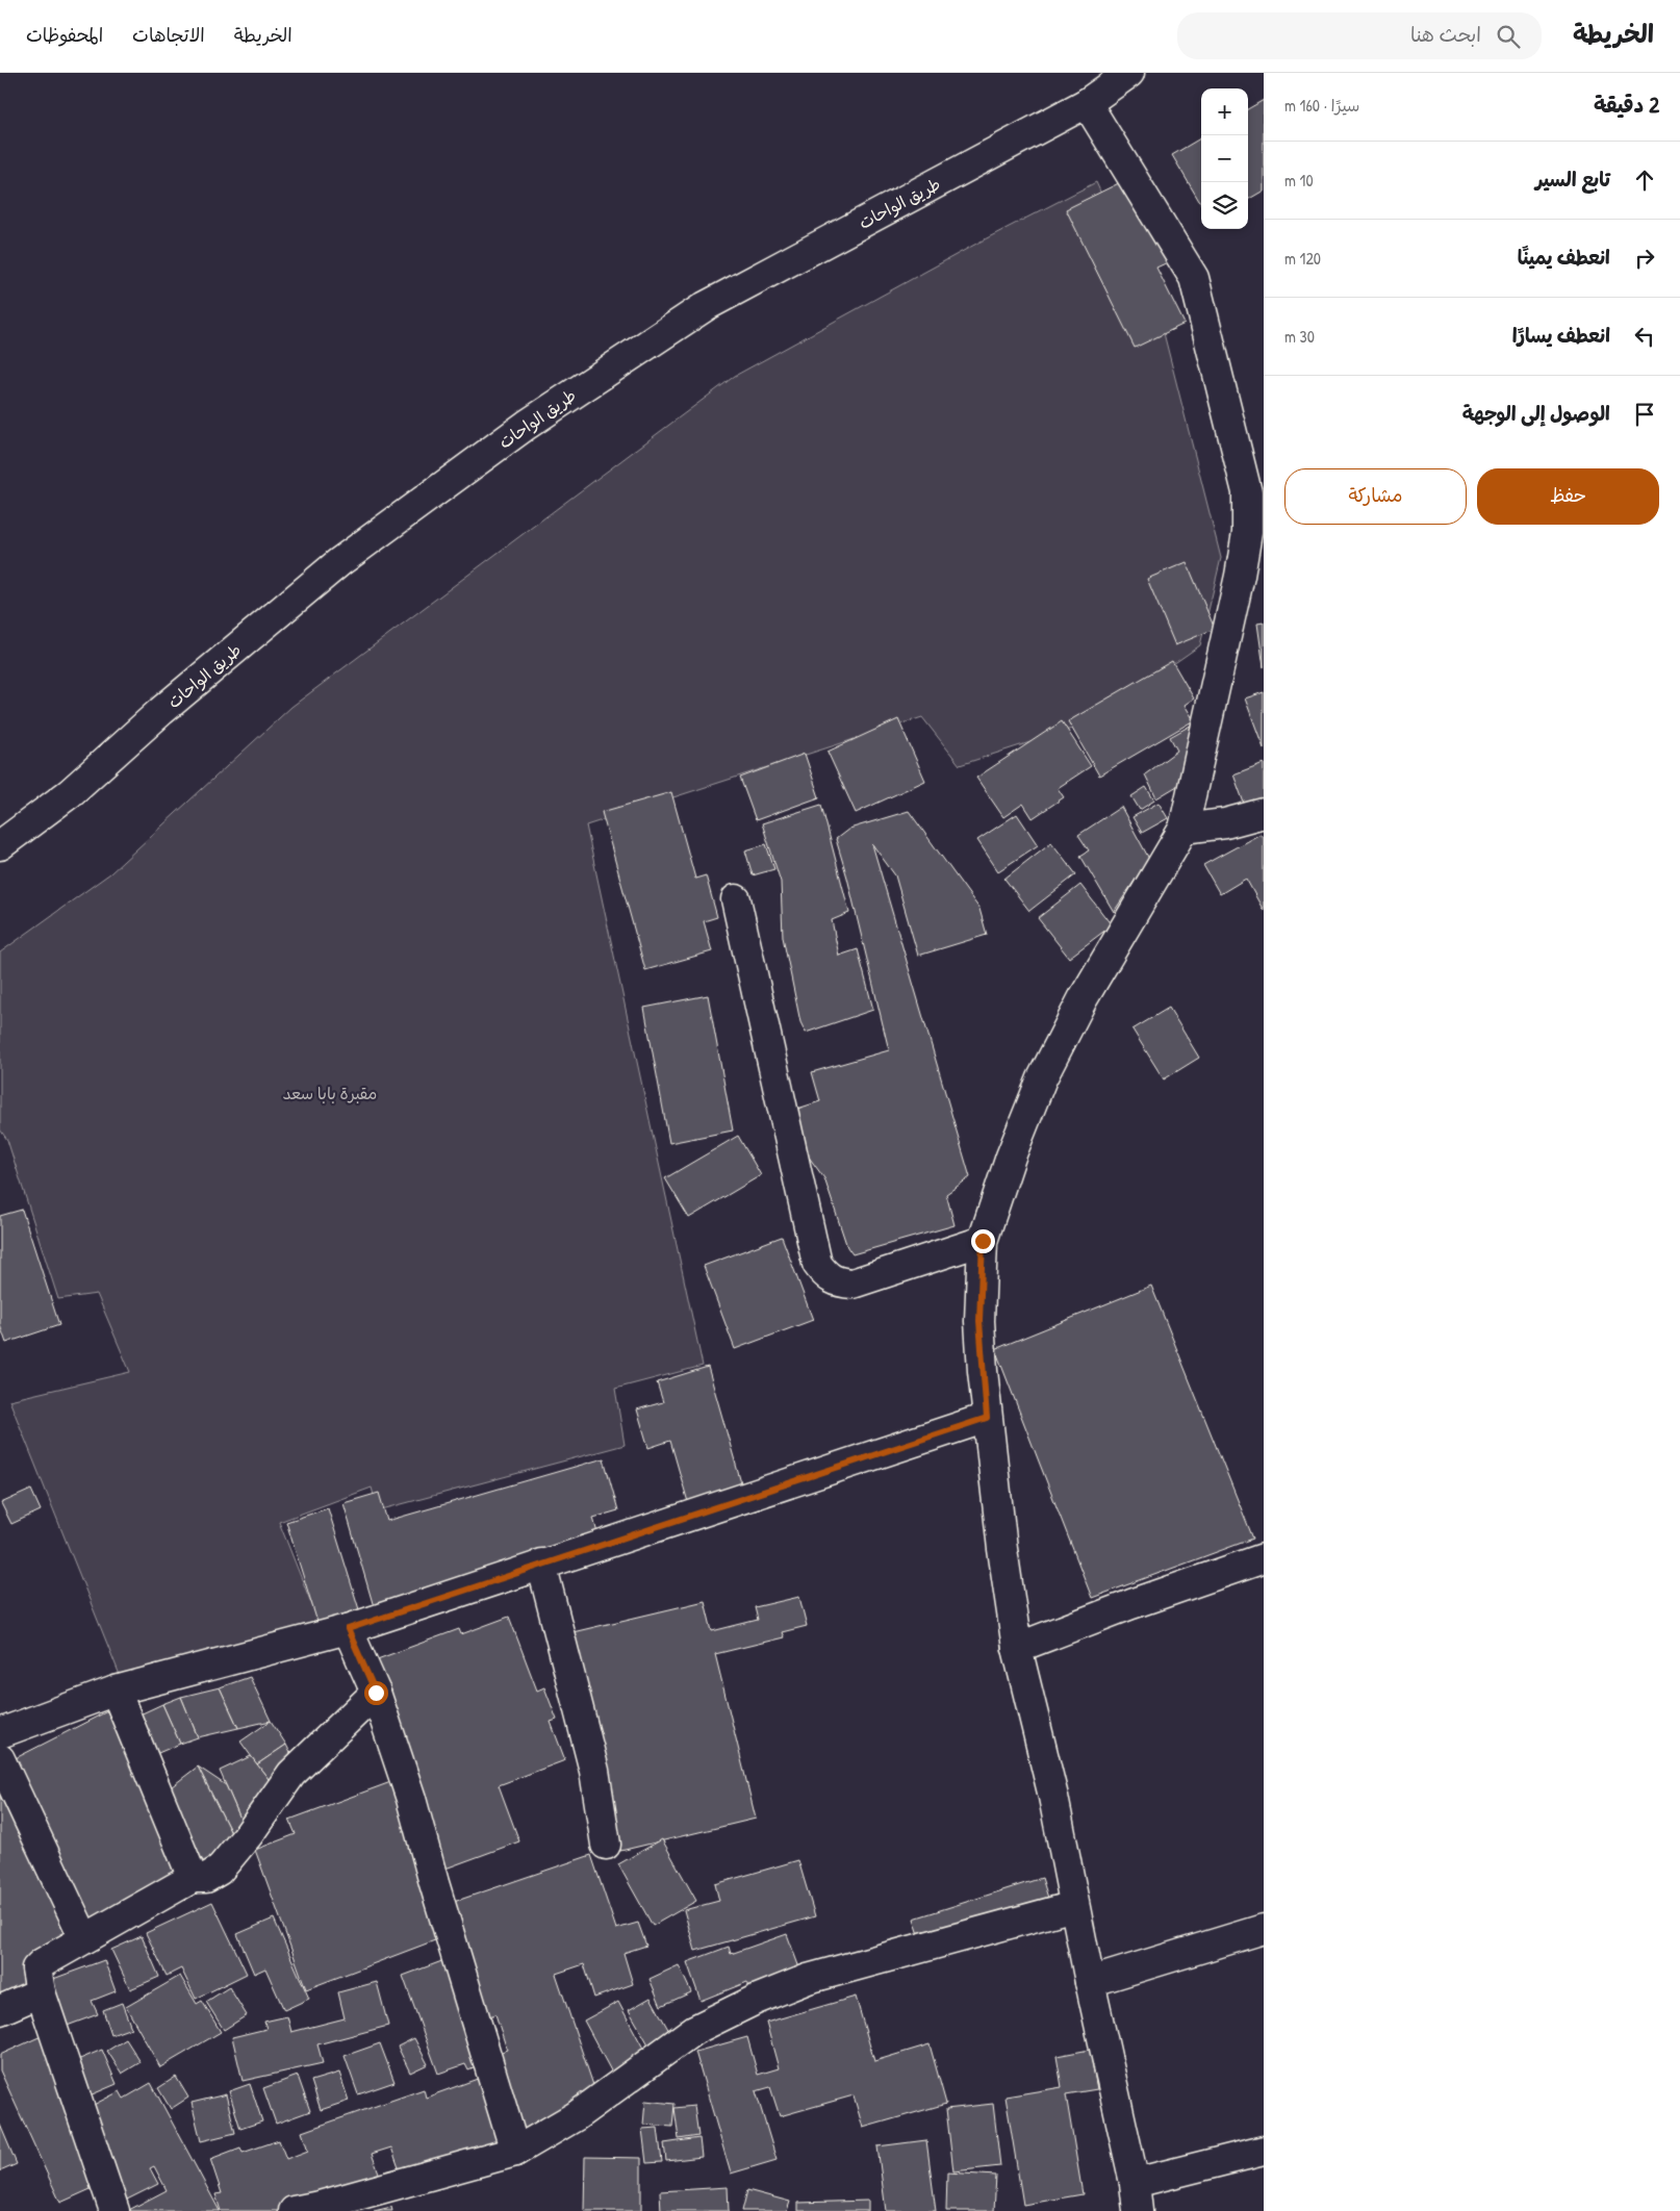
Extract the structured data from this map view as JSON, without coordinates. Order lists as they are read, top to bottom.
{
  "streets": {
    "street": ["طريق الواحات"]
  },
  "parks": ["مقبرة بابا سعد"],
  "page": {
    "header": "الخريطة",
    "search": "ابحث هنا",
    "nav": ["الخريطة", "الاتجاهات", "المحفوظات"],
    "heading": ["2 دقيقة", "سيرًا · 160 m"],
    "map_buttons": ["+", "−"],
    "list": [
      ["تابع السير", "10 m"],
      ["انعطف يمينًا", "120 m"],
      ["انعطف يسارًا", "30 m"],
      "الوصول إلى الوجهة"
    ],
    "buttons": ["حفظ", "مشاركة"]
  }
}
